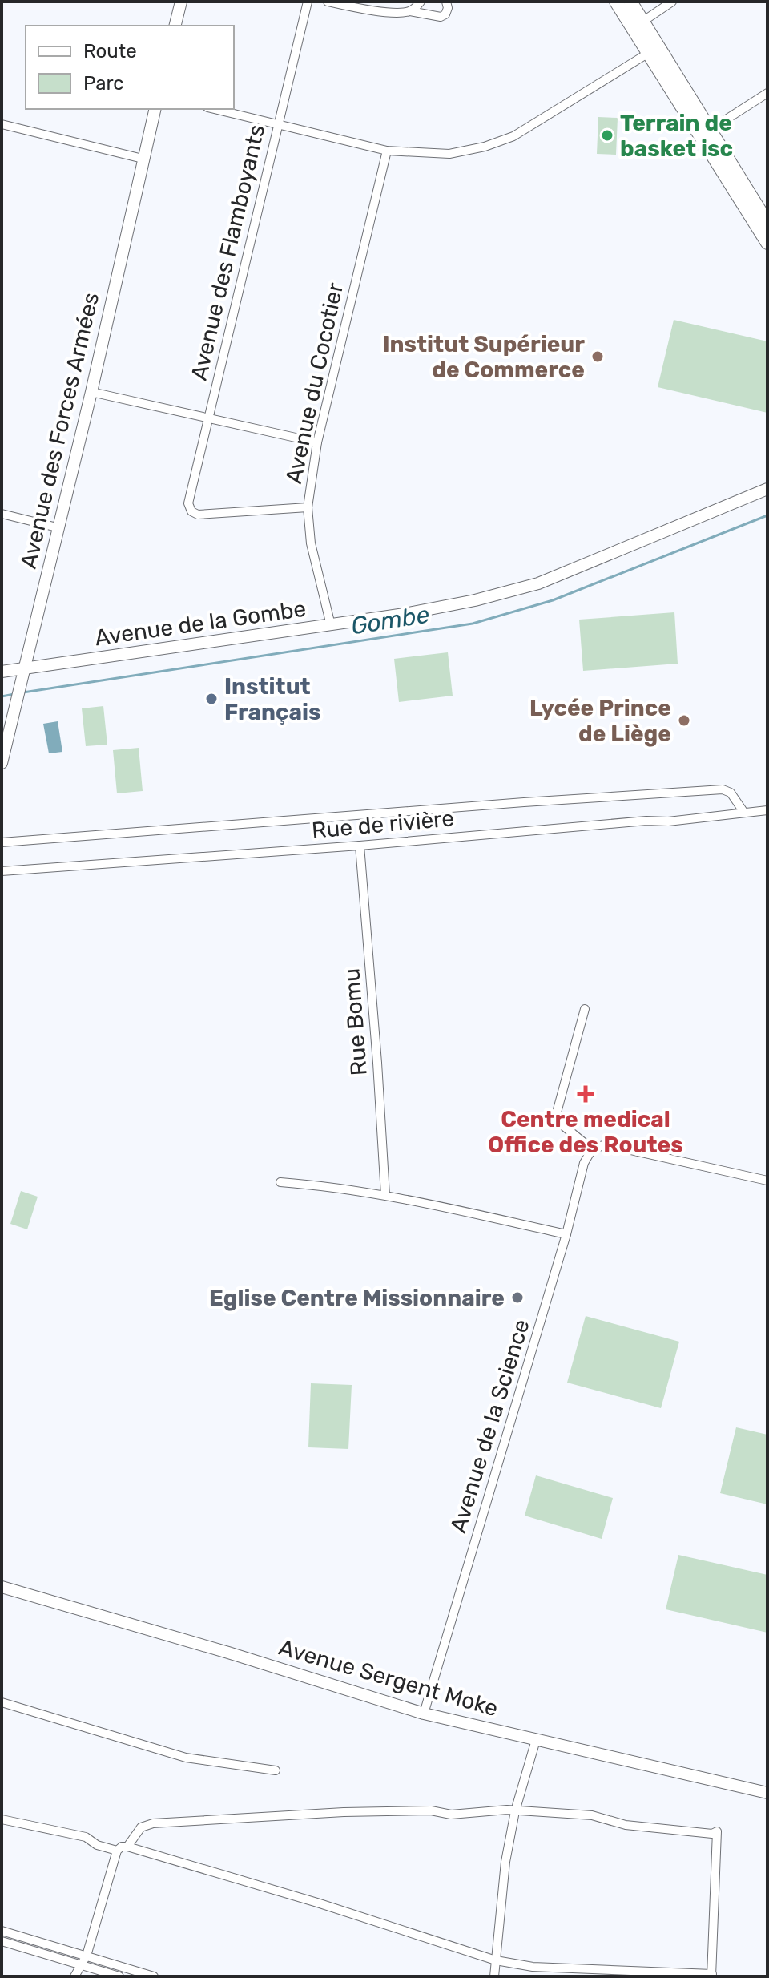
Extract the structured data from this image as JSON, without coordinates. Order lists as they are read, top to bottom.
{
  "streets": {
    "street": [
      "Avenue des Flamboyants",
      "Avenue du Cocotier",
      "Avenue des Forces Armées",
      "Avenue de la Gombe",
      "Rue de rivière",
      "Rue Bomu",
      "Avenue de la Science",
      "Avenue Sergent Moke"
    ]
  },
  "crossings": [
    ["Avenue des Flamboyants", "Avenue du Cocotier"],
    ["Avenue du Cocotier", "Avenue de la Gombe"],
    ["Avenue des Forces Armées", "Avenue de la Gombe"],
    ["Rue de rivière", "Rue Bomu"],
    ["Avenue de la Science", "Avenue Sergent Moke"]
  ],
  "water": ["Gombe"],
  "places": {
    "other": [
      "Terrain de basket isc",
      "Institut Supérieur de Commerce",
      "Institut Français",
      "Lycée Prince de Liège",
      "Eglise Centre Missionnaire"
    ],
    "health": ["Centre medical Office des Routes"]
  },
  "legend": ["Route", "Parc"]
}
